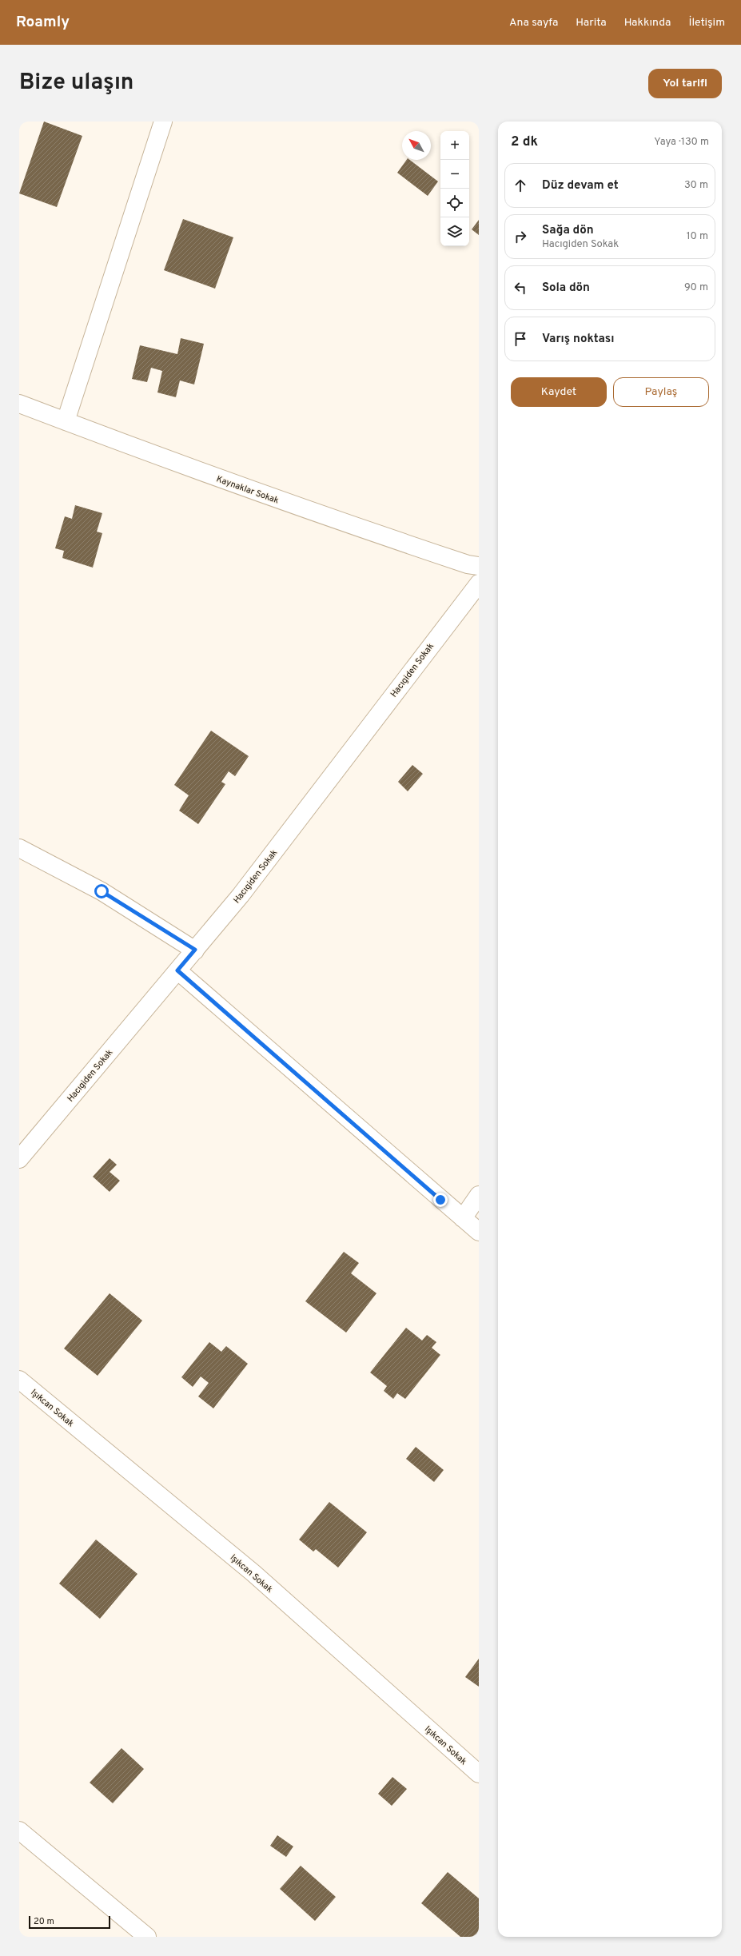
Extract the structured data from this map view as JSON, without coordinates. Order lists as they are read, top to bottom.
{
  "streets": {
    "street": ["Kaynaklar Sokak", "Hacıgiden Sokak", "Işıkcan Sokak"]
  },
  "scale_bar": "20 m",
  "north": "top left",
  "page": {
    "header": "Roamly",
    "nav": [
      "Ana sayfa",
      "Harita",
      "Hakkında",
      "İletişim"
    ],
    "title": "Bize ulaşın",
    "buttons": [
      "Yol tarifi",
      ["Kaydet", "Paylaş"]
    ],
    "heading": ["2 dk", "Yaya · 130 m"],
    "map_buttons": ["+", "−"],
    "list": [
      ["Düz devam et", "30 m"],
      ["Sağa dön", "Hacıgiden Sokak", "10 m"],
      ["Sola dön", "90 m"],
      "Varış noktası"
    ],
    "scale": "20 m"
  }
}
